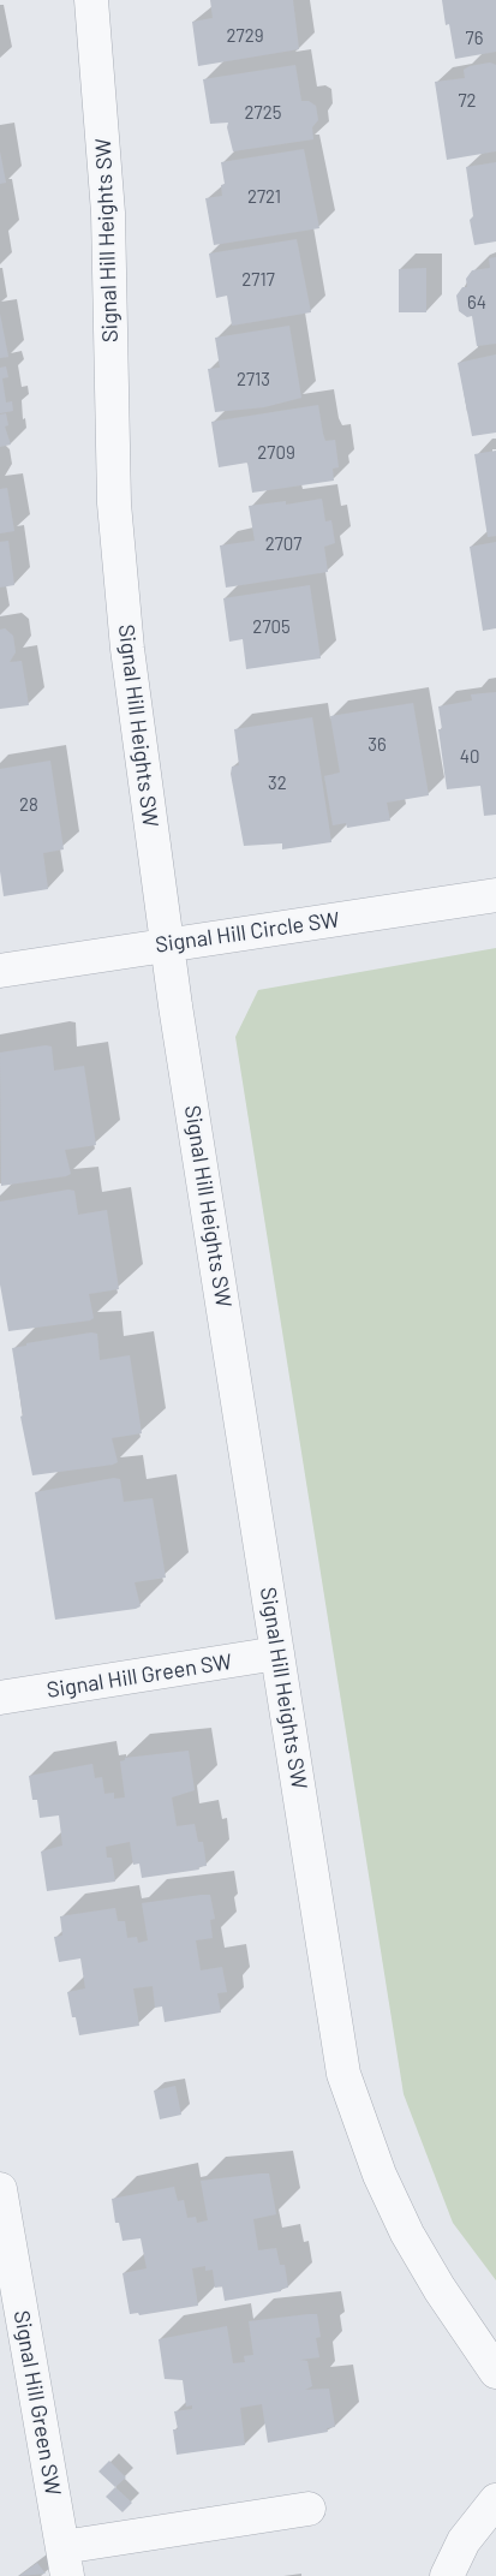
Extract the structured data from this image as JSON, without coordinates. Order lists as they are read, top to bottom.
{
  "streets": {
    "street": ["Signal Hill Heights SW", "Signal Hill Circle SW", "Signal Hill Green SW"]
  },
  "crossings": [
    ["Signal Hill Heights SW", "Signal Hill Circle SW"],
    ["Signal Hill Heights SW", "Signal Hill Green SW"]
  ],
  "house_numbers": [
    "2729",
    "76",
    "72",
    "2725",
    "2721",
    "2717",
    "64",
    "2713",
    "2709",
    "2707",
    "2705",
    "36",
    "40",
    "32",
    "28"
  ]
}
